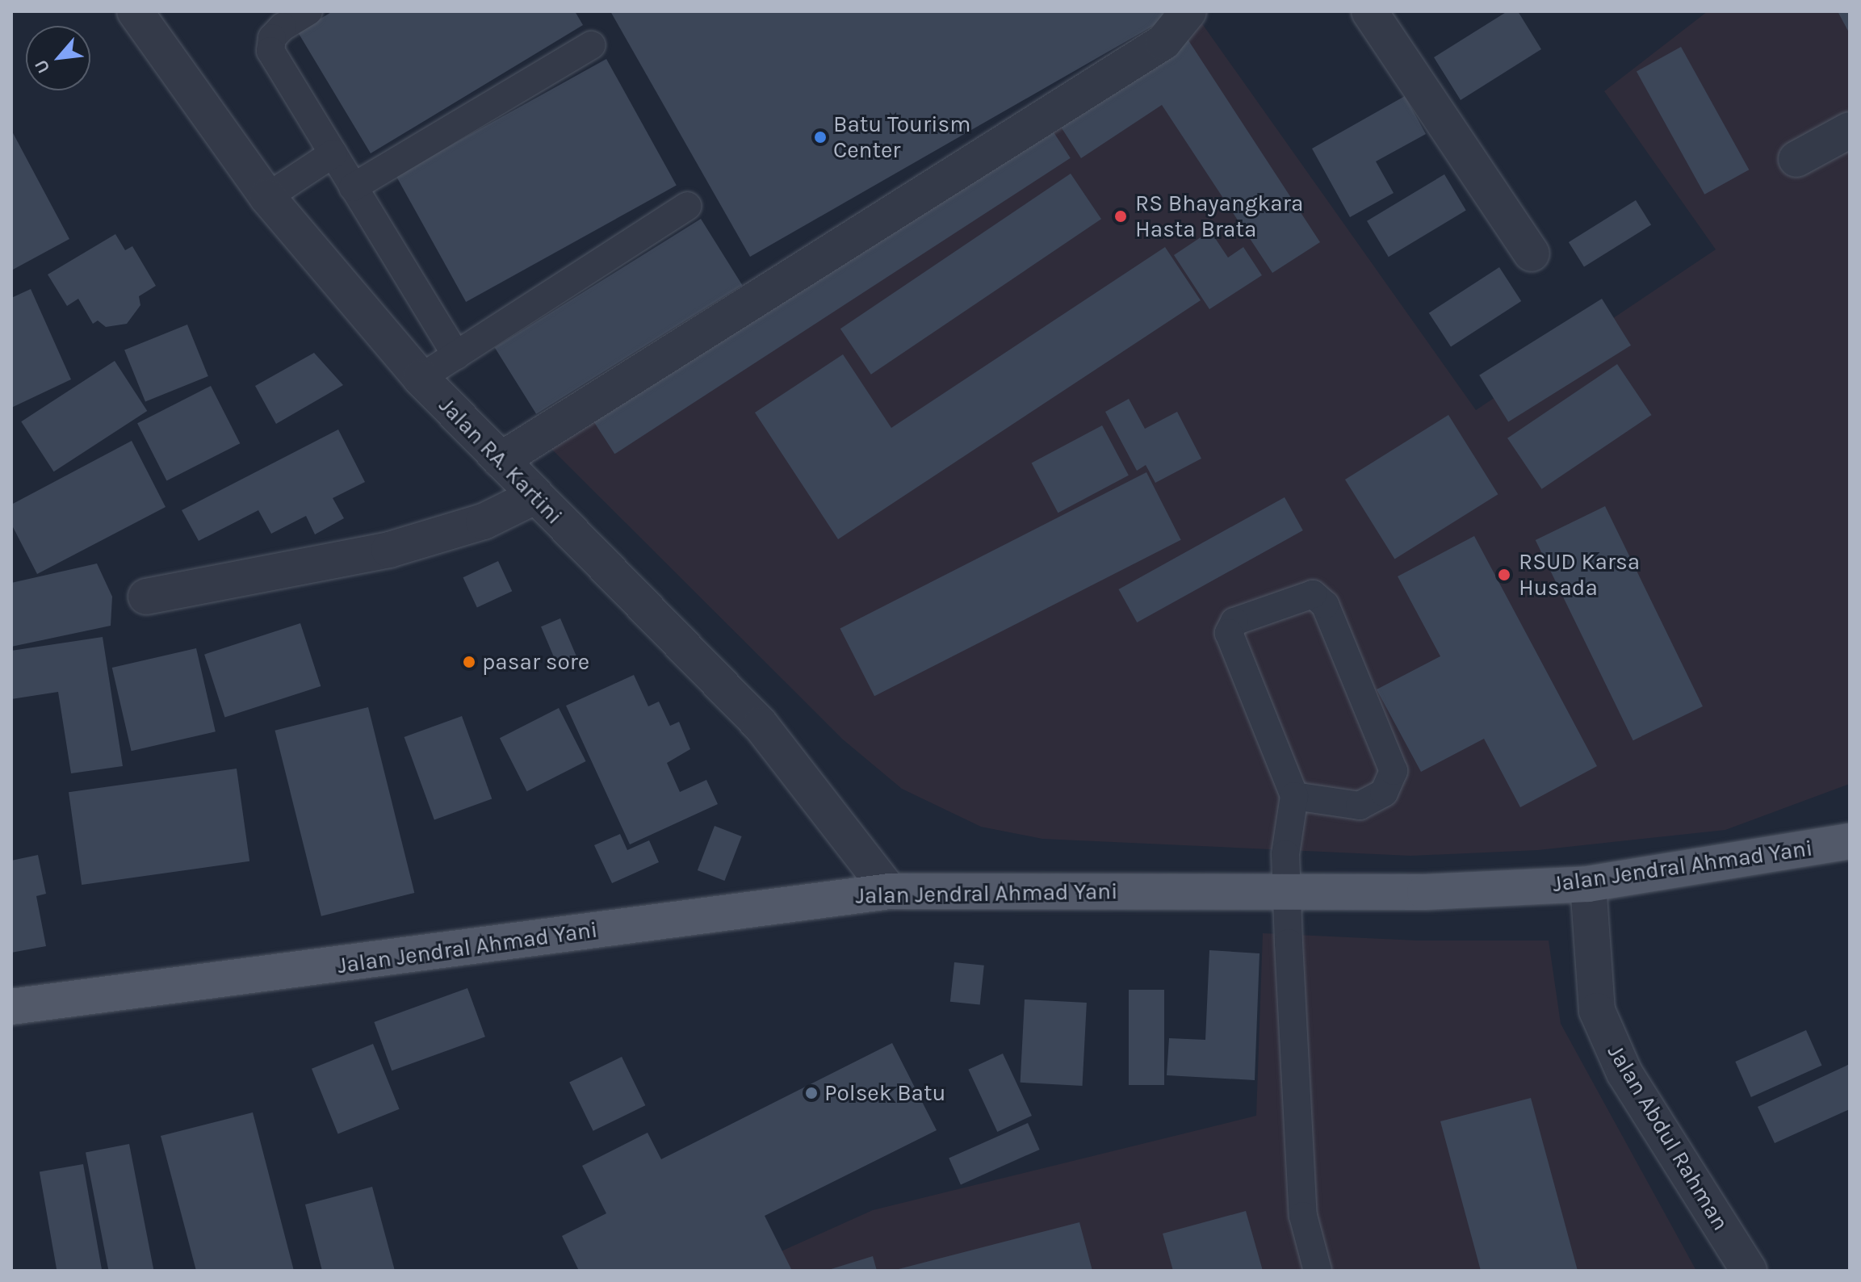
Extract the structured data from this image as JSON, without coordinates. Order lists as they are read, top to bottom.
{
  "streets": {
    "main road": ["Jalan Jendral Ahmad Yani"],
    "street": ["Jalan RA. Kartini", "Jalan Abdul Rahman"]
  },
  "crossings": [
    ["Jalan RA. Kartini", "Jalan Jendral Ahmad Yani"],
    ["Jalan Jendral Ahmad Yani", "Jalan Abdul Rahman"]
  ],
  "places": [
    "Batu Tourism Center",
    "RS Bhayangkara Hasta Brata",
    "RSUD Karsa Husada",
    "pasar sore",
    "Polsek Batu"
  ],
  "north": "bottom left"
}
